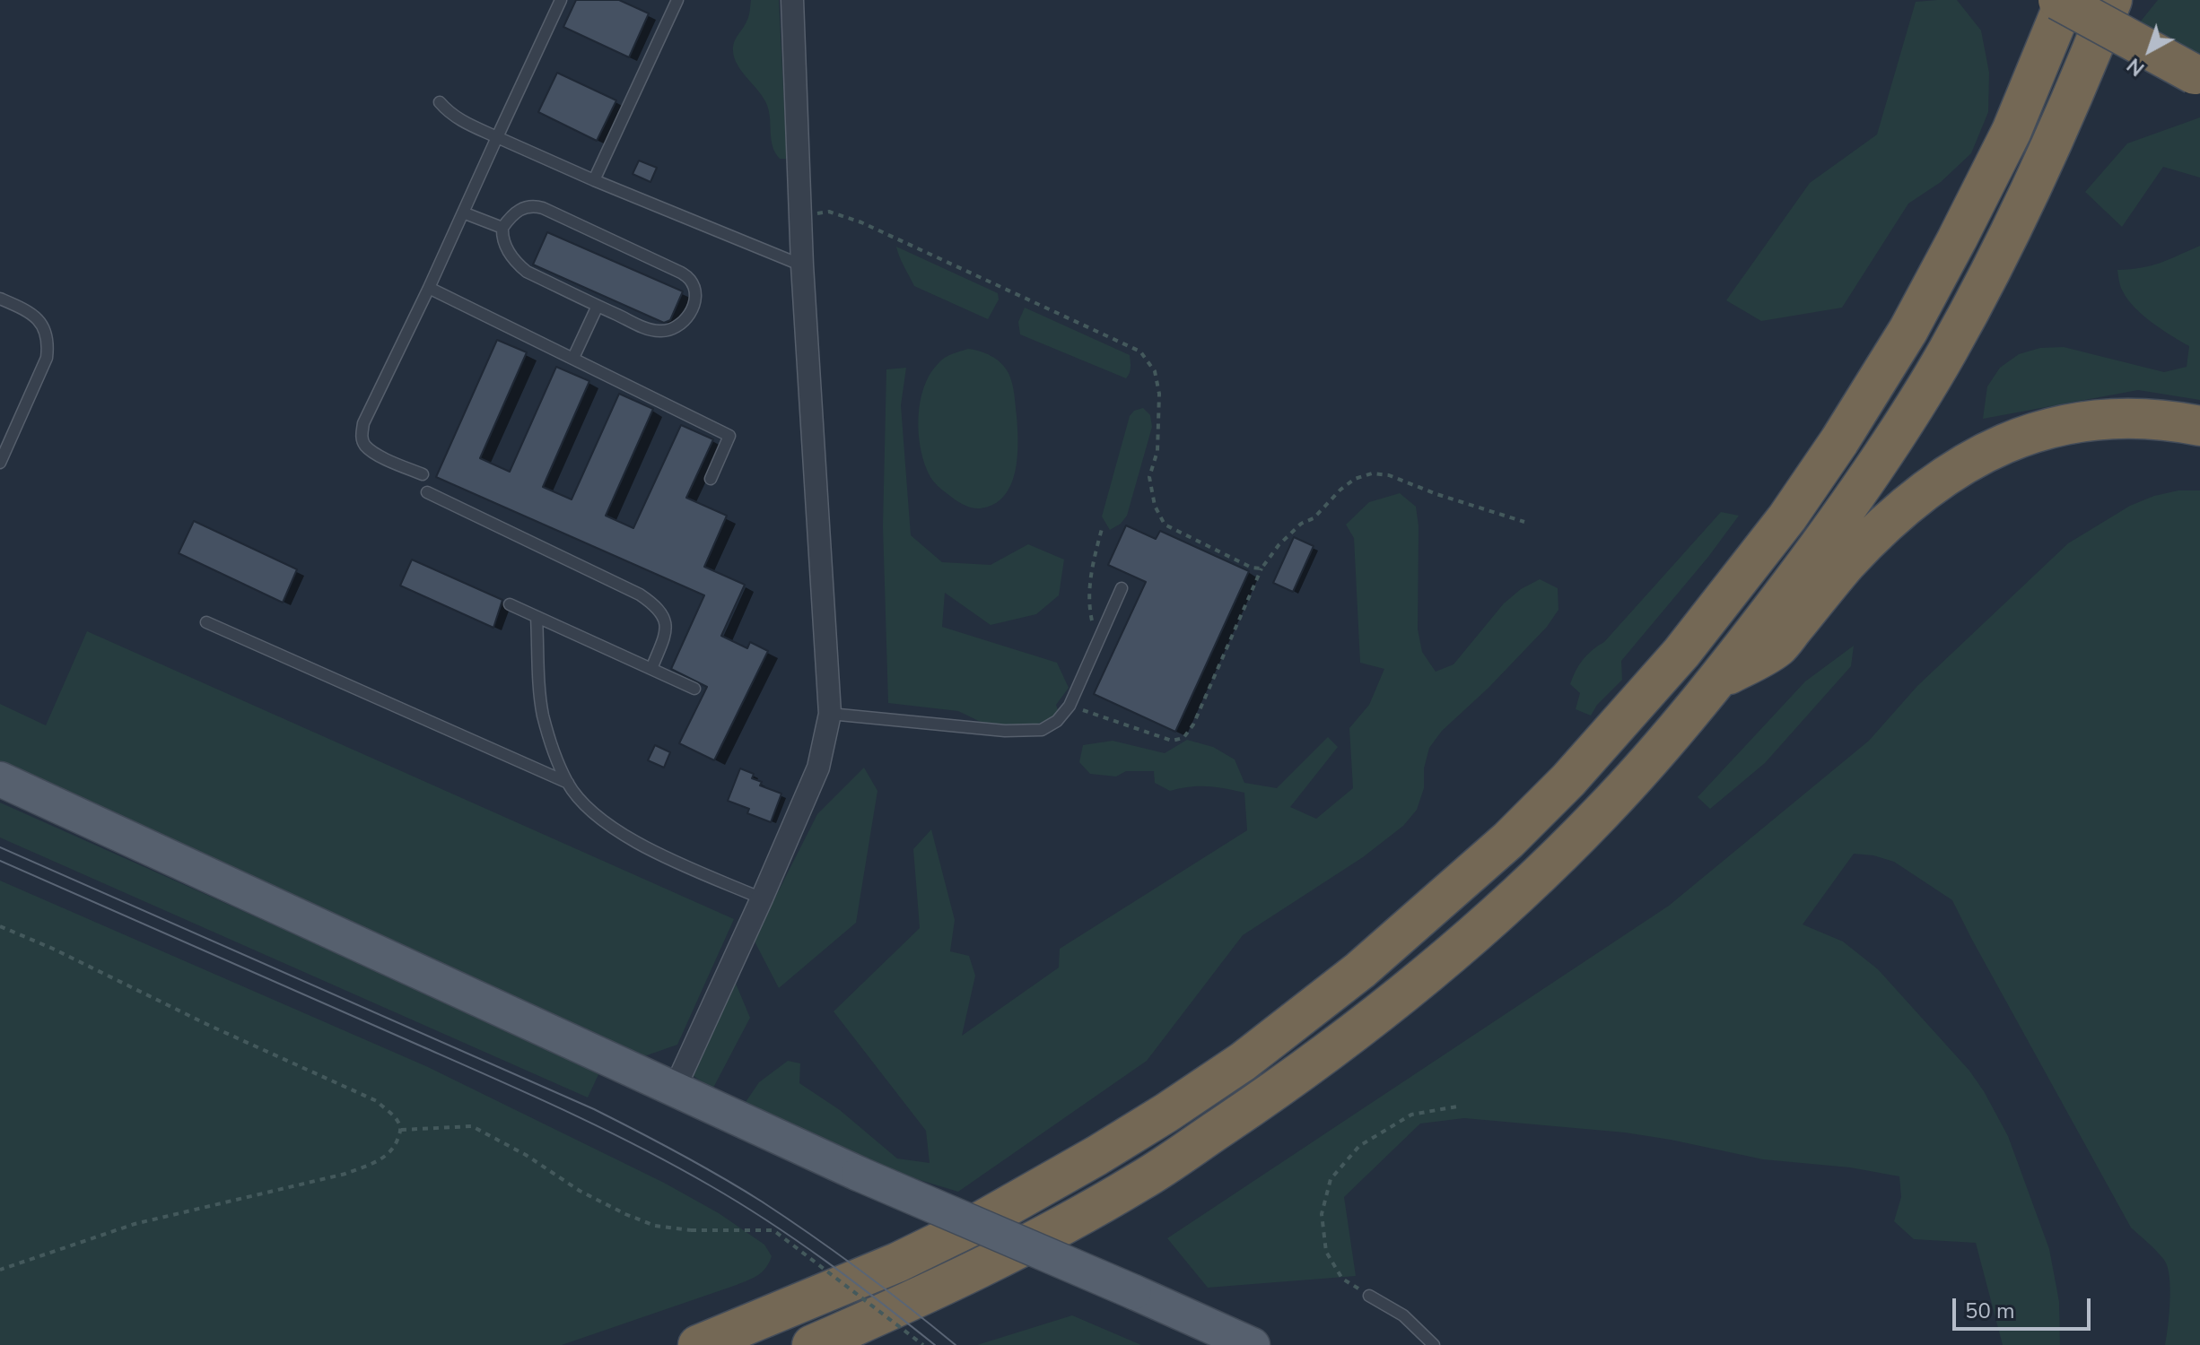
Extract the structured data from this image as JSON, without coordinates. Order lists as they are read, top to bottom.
{
  "scale_bar": "50 m",
  "north": "bottom left"
}
